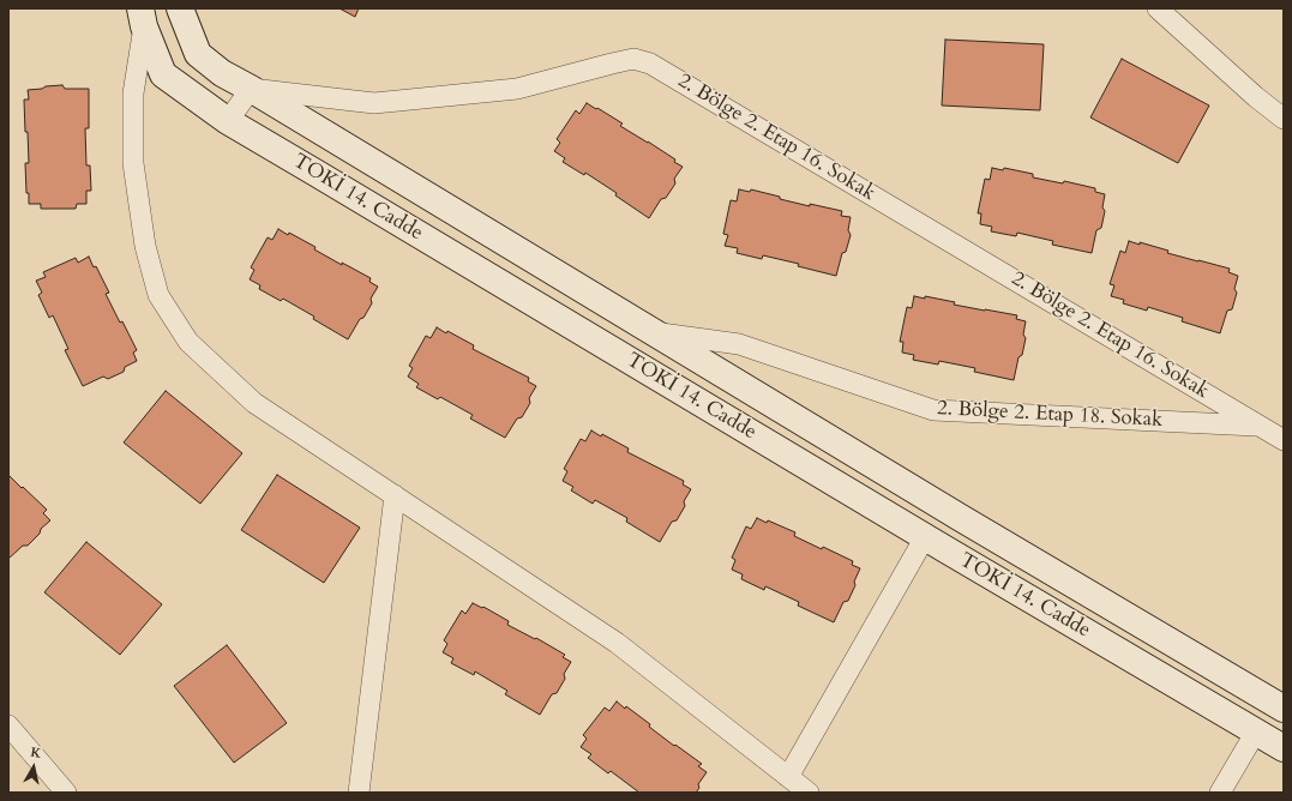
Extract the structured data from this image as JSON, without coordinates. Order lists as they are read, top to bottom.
{
  "streets": {
    "main road": ["TOKİ 14. Cadde"],
    "street": ["2. Bölge 2. Etap 16. Sokak", "2. Bölge 2. Etap 18. Sokak"]
  },
  "crossings": [
    ["2. Bölge 2. Etap 16. Sokak", "TOKİ 14. Cadde"],
    ["2. Bölge 2. Etap 16. Sokak", "2. Bölge 2. Etap 18. Sokak"],
    ["TOKİ 14. Cadde", "2. Bölge 2. Etap 18. Sokak"]
  ],
  "north": "top"
}
